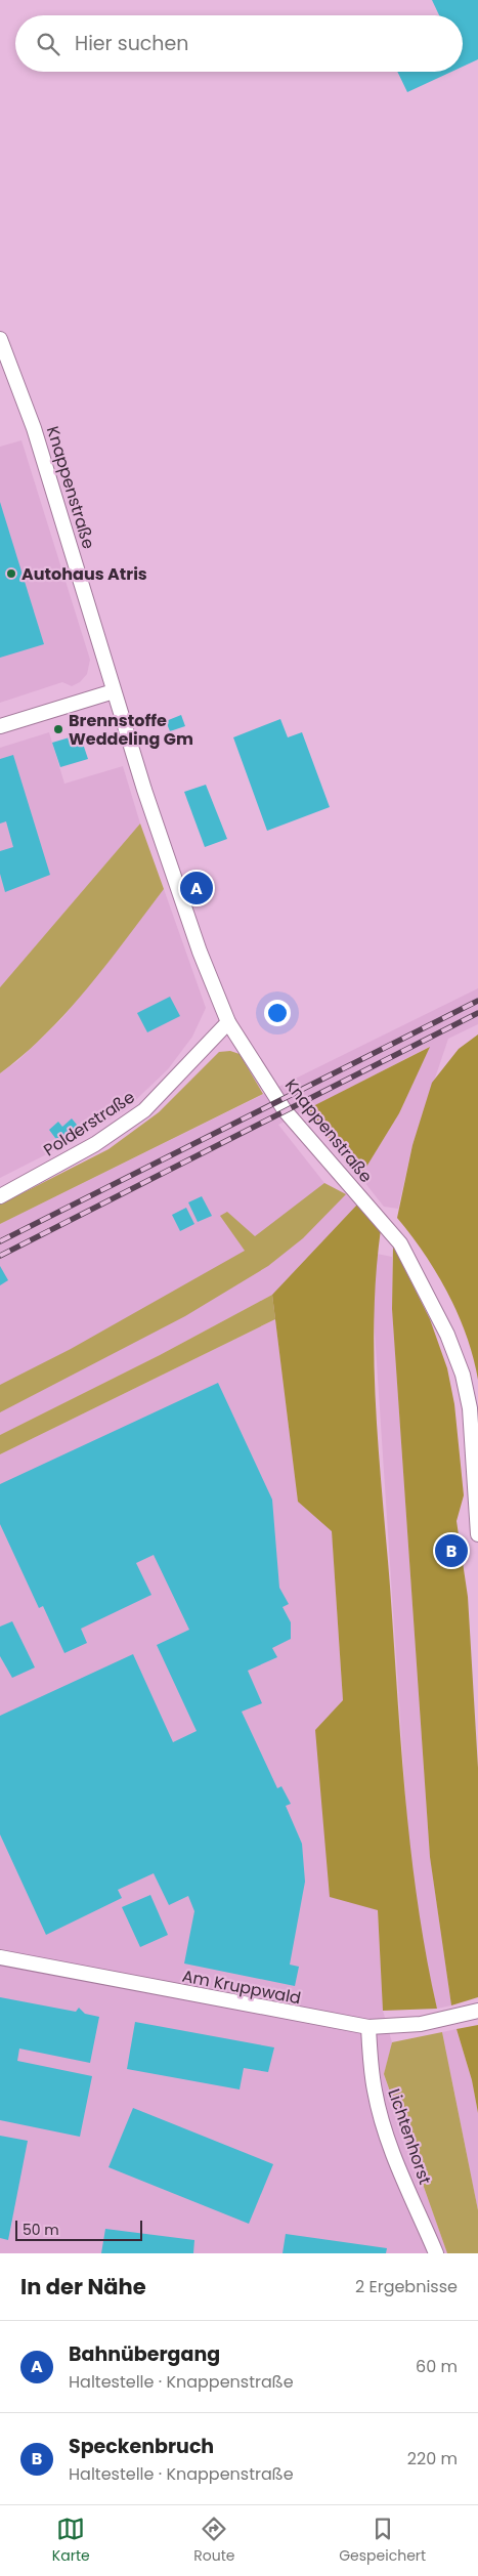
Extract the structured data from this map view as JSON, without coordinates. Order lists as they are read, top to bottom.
{
  "streets": {
    "street": [
      "Knappenstraße",
      "Polderstraße",
      "Am Kruppwald",
      "Lichtenhorst"
    ]
  },
  "crossings": [
    ["Knappenstraße", "Polderstraße"],
    ["Am Kruppwald", "Lichtenhorst"]
  ],
  "places": ["Autohaus Atris", "Brennstoffe Weddeling Gm"],
  "scale_bar": "50 m",
  "page": {
    "search": "Hier suchen",
    "pins": ["A", "B"],
    "scale": "50 m",
    "heading": ["In der Nähe", "2 Ergebnisse"],
    "list": [
      {
        "mark": "A",
        "name": "Bahnübergang",
        "note": "Haltestelle · Knappenstraße",
        "value": "60 m"
      },
      {
        "mark": "B",
        "name": "Speckenbruch",
        "note": "Haltestelle · Knappenstraße",
        "value": "220 m"
      }
    ],
    "nav": ["Karte", "Route", "Gespeichert"]
  }
}
